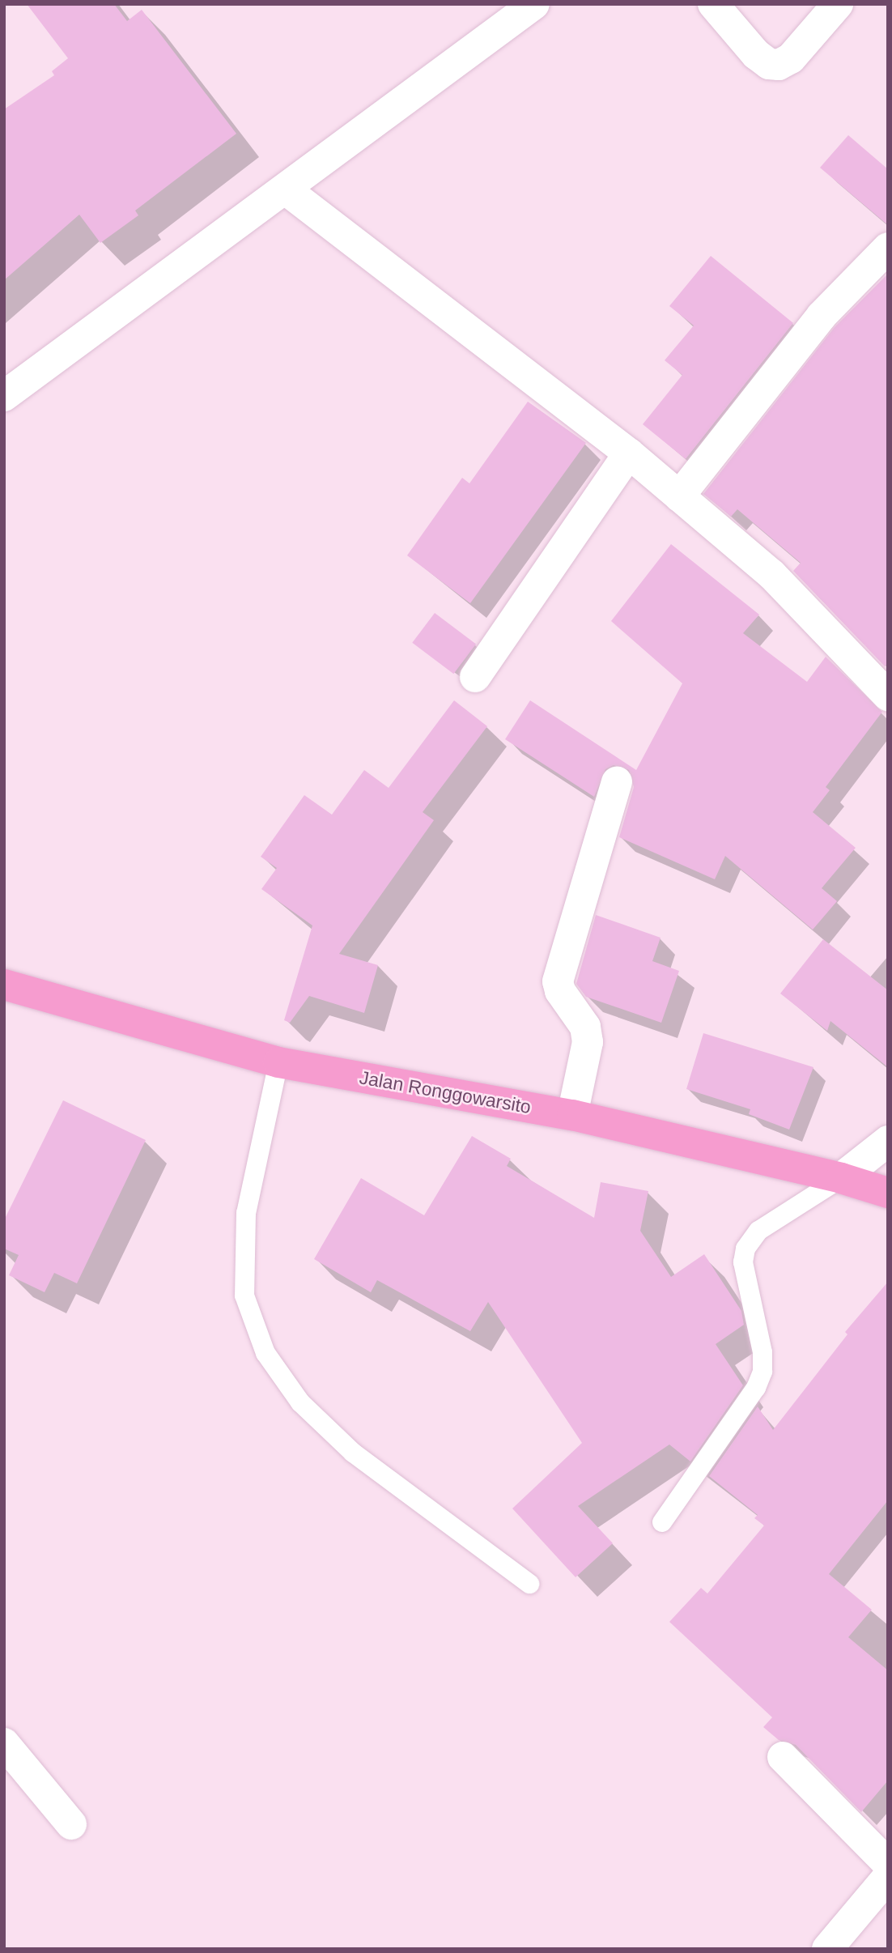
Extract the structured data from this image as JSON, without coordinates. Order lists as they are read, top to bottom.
{
  "streets": {
    "main road": ["Jalan Ronggowarsito"]
  }
}
